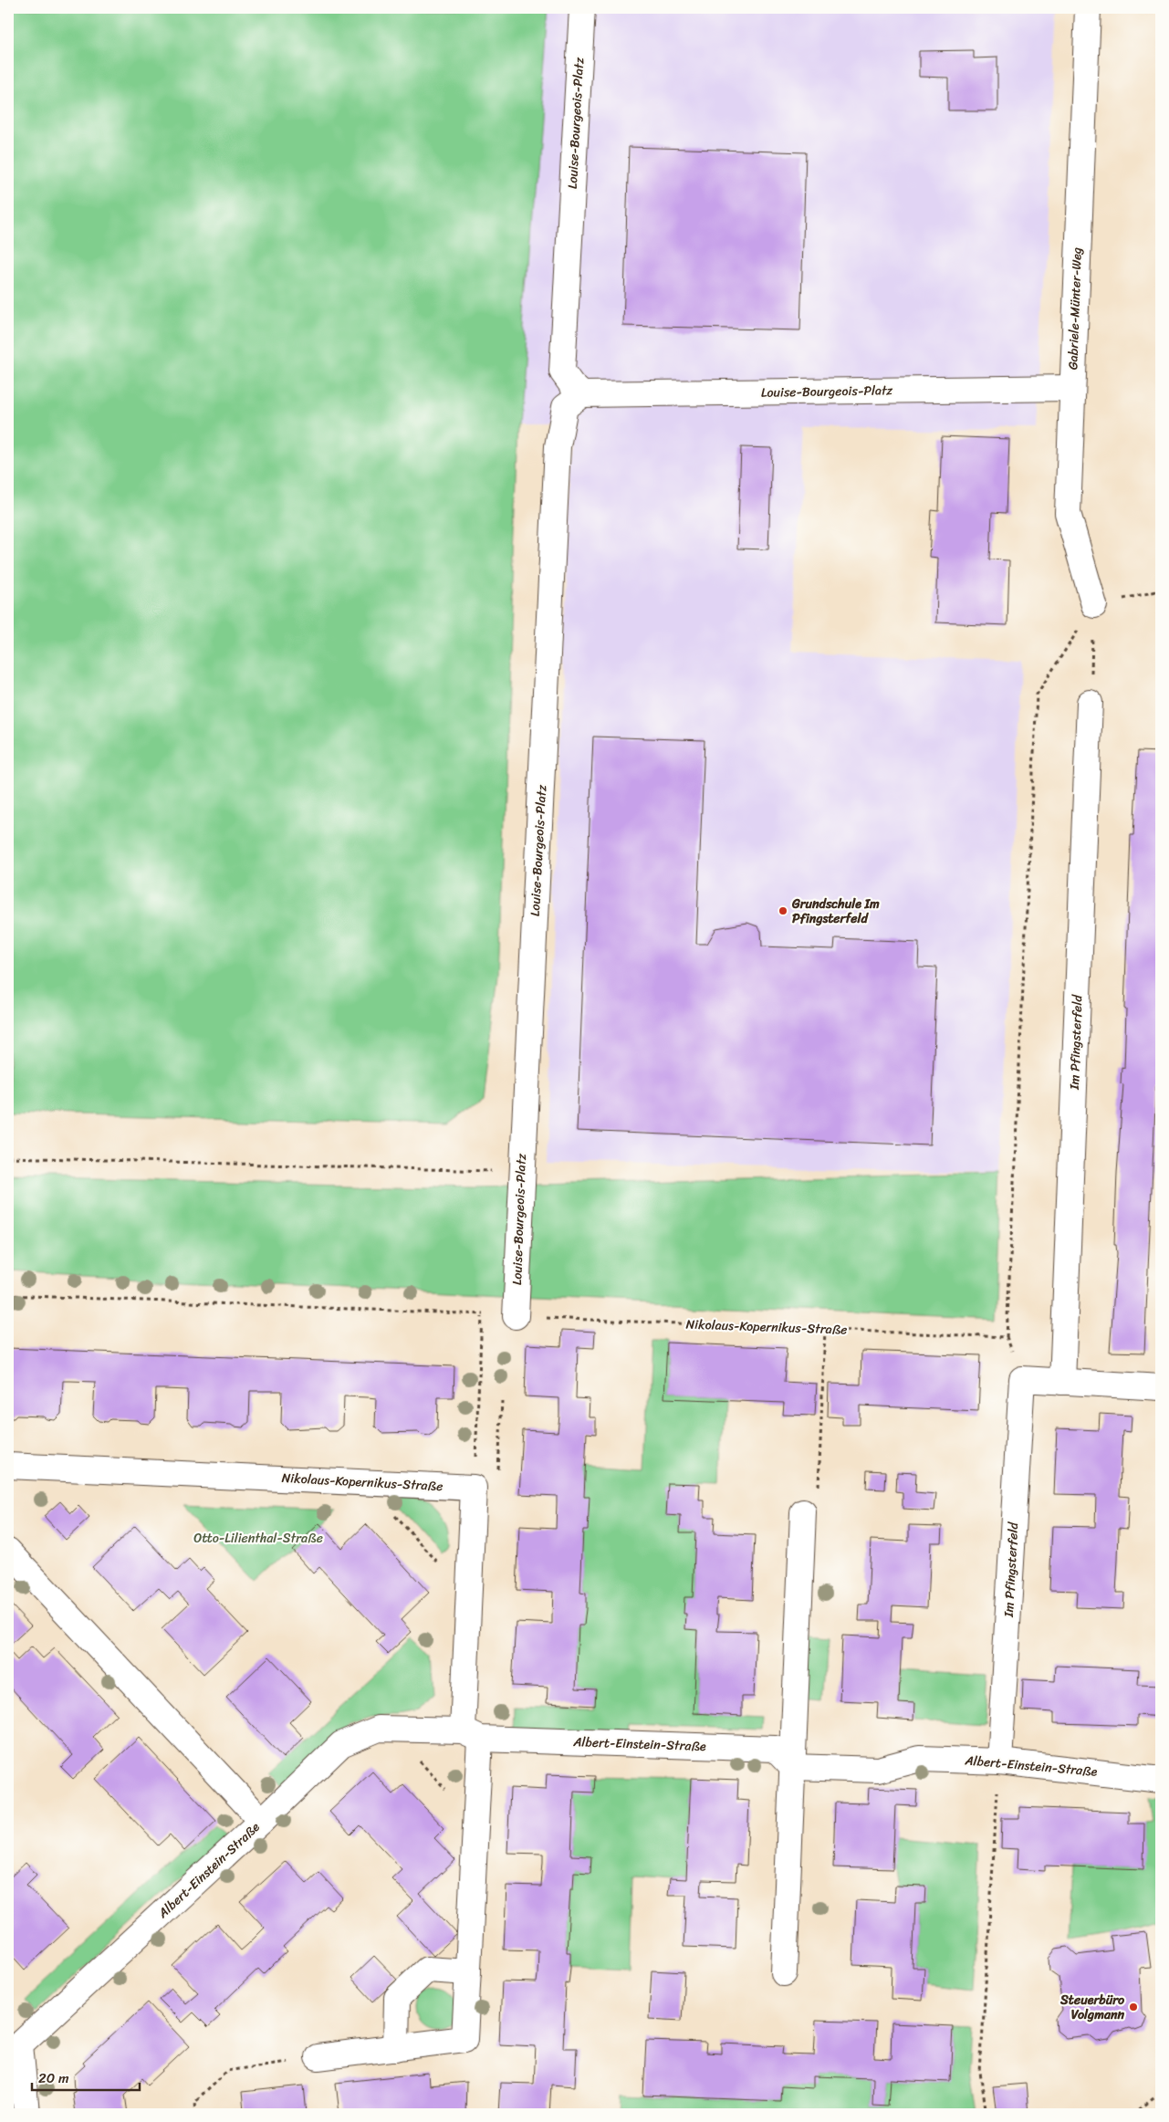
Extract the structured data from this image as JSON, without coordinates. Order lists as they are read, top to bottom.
{
  "streets": {
    "street": [
      "Louise-Bourgeois-Platz",
      "Gabriele-Münter-Weg",
      "Im Pfingsterfeld",
      "Nikolaus-Kopernikus-Straße",
      "Albert-Einstein-Straße"
    ]
  },
  "crossings": [
    ["Louise-Bourgeois-Platz", "Gabriele-Münter-Weg"],
    ["Louise-Bourgeois-Platz", "Nikolaus-Kopernikus-Straße"],
    ["Im Pfingsterfeld", "Albert-Einstein-Straße"]
  ],
  "parks": ["Otto-Lilienthal-Straße"],
  "places": ["Grundschule Im Pfingsterfeld", "Steuerbüro Volgmann"],
  "scale_bar": "20 m"
}
